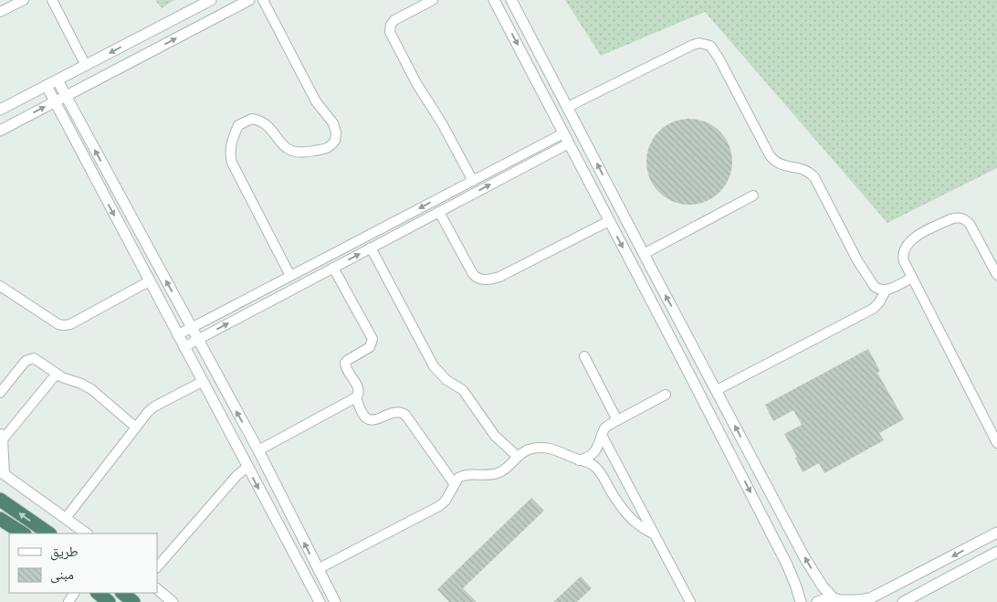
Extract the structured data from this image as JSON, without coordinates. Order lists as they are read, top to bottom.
{
  "legend": ["طريق", "مبنى"]
}
